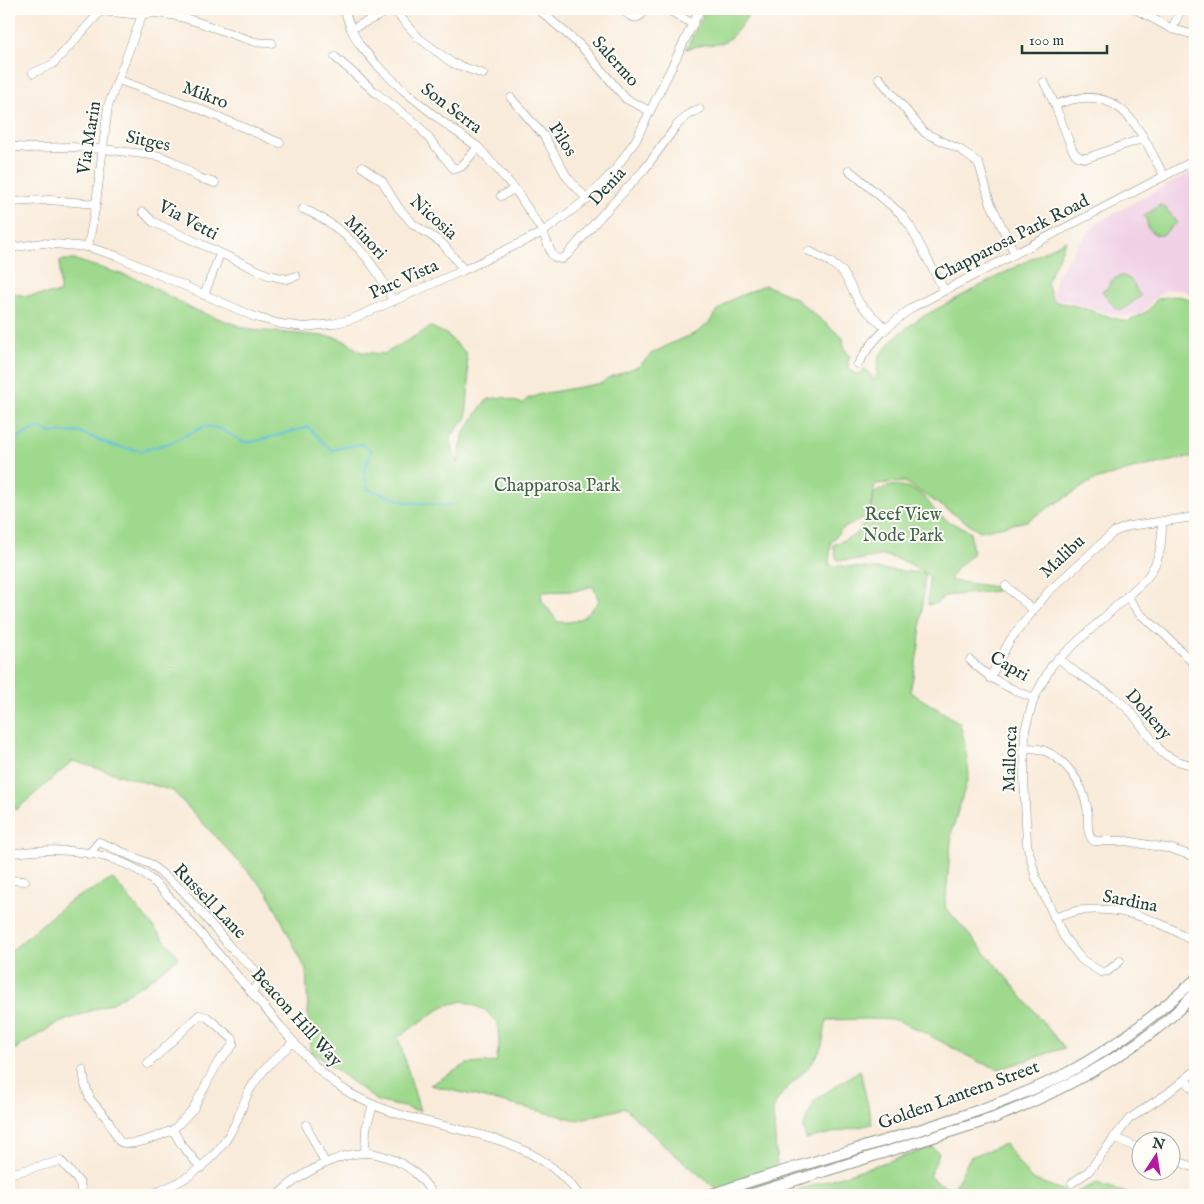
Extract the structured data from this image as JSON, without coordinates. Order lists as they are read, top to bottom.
{
  "streets": {
    "main road": ["Golden Lantern Street"],
    "street": [
      "Salermo",
      "Mikro",
      "Son Serra",
      "Via Marin",
      "Pilos",
      "Sitges",
      "Denia",
      "Nicosia",
      "Via Vetti",
      "Minori",
      "Chapparosa Park Road",
      "Parc Vista",
      "Malibu",
      "Capri",
      "Doheny",
      "Mallorca",
      "Russell Lane",
      "Sardina",
      "Beacon Hill Way"
    ]
  },
  "crossings": [
    ["Salermo", "Parc Vista"],
    ["Mikro", "Via Marin"],
    ["Son Serra", "Denia"],
    ["Son Serra", "Parc Vista"],
    ["Via Marin", "Sitges"],
    ["Via Marin", "Parc Vista"],
    ["Pilos", "Parc Vista"],
    ["Denia", "Parc Vista"],
    ["Nicosia", "Parc Vista"],
    ["Via Vetti", "Parc Vista"],
    ["Minori", "Parc Vista"],
    ["Malibu", "Capri"],
    ["Malibu", "Mallorca"],
    ["Capri", "Mallorca"],
    ["Doheny", "Mallorca"],
    ["Mallorca", "Sardina"],
    ["Russell Lane", "Beacon Hill Way"]
  ],
  "parks": ["Chapparosa Park", "Reef View Node Park"],
  "scale_bar": "100 m",
  "north": "top"
}
